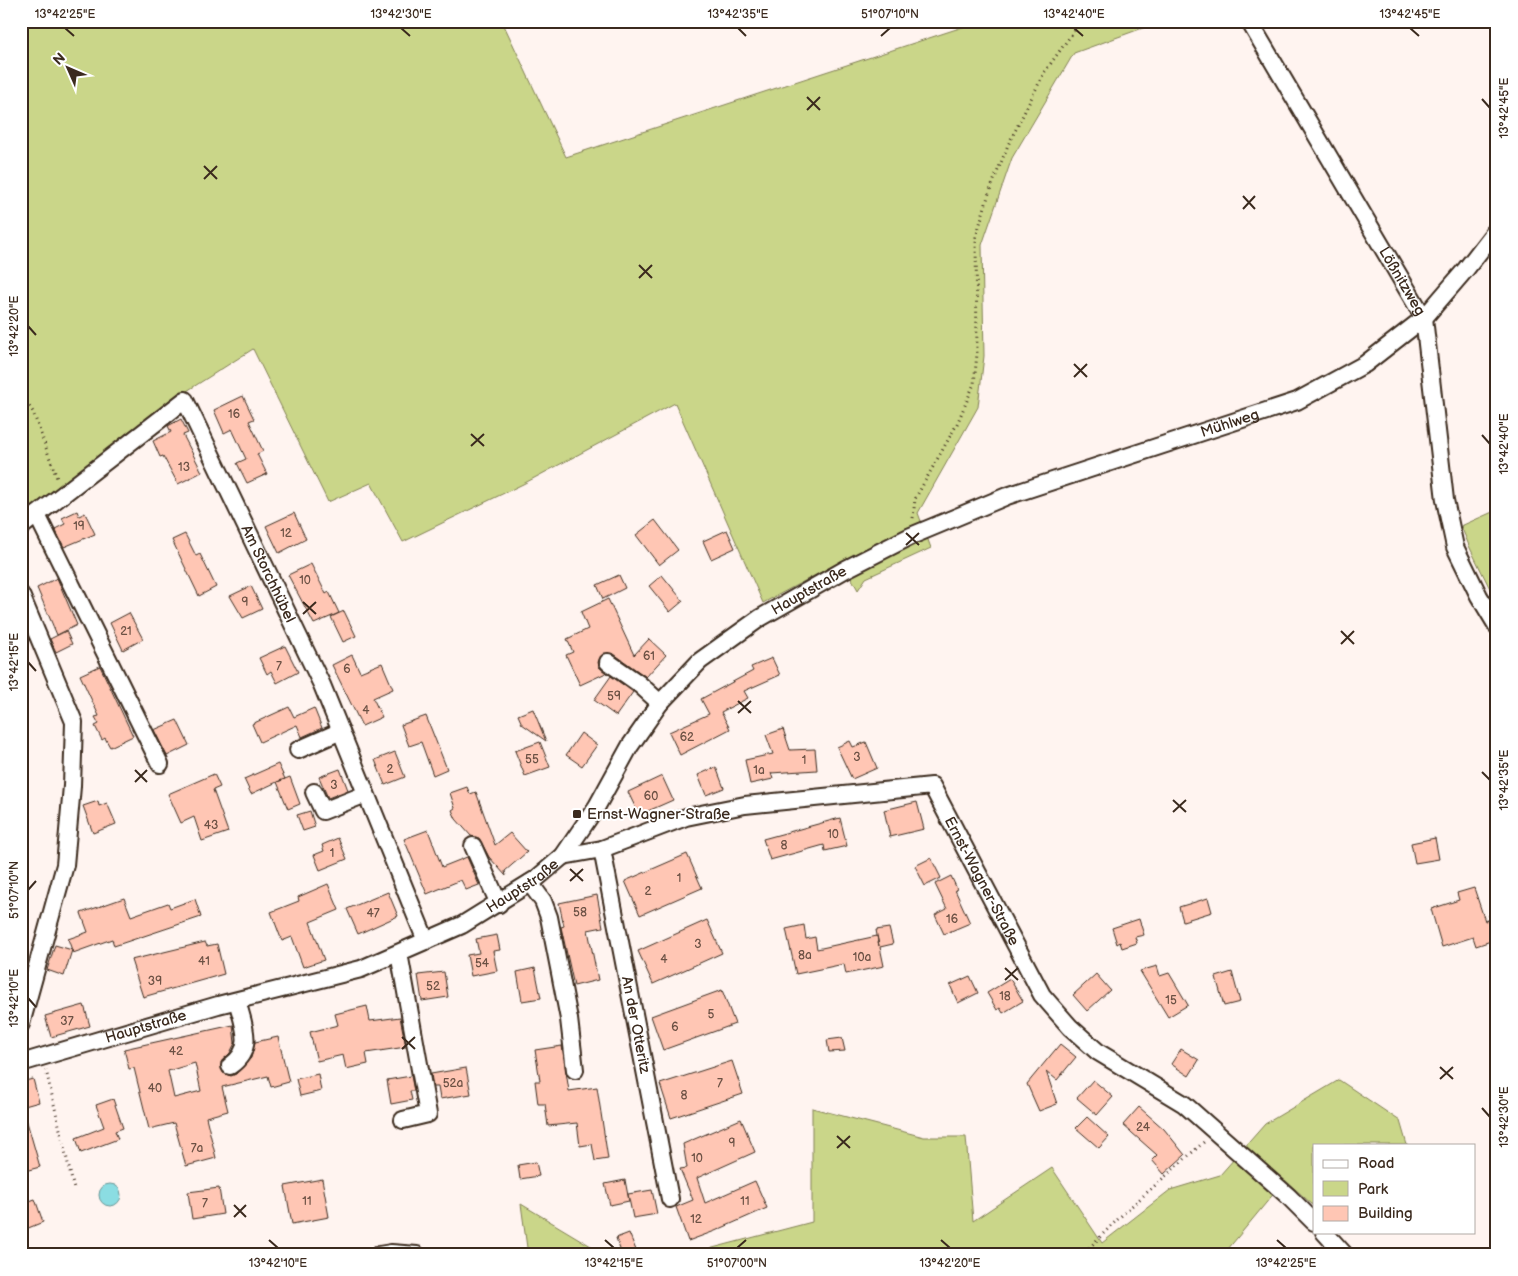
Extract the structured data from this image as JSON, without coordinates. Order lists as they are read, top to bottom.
{
  "streets": {
    "street": [
      "Lößnitzweg",
      "Mühlweg",
      "Am Storchhübel",
      "Hauptstraße",
      "Ernst-Wagner-Straße",
      "An der Otteritz"
    ]
  },
  "crossings": [
    ["Lößnitzweg", "Mühlweg"],
    ["Mühlweg", "Hauptstraße"],
    ["Am Storchhübel", "Hauptstraße"],
    ["Hauptstraße", "Ernst-Wagner-Straße"],
    ["Ernst-Wagner-Straße", "An der Otteritz"]
  ],
  "places": {
    "transit": ["Ernst-Wagner-Straße"]
  },
  "house_numbers": [
    "16",
    "13",
    "19",
    "12",
    "10",
    "9",
    "21",
    "61",
    "7",
    "6",
    "59",
    "4",
    "62",
    "3",
    "55",
    "1",
    "2",
    "1a",
    "3",
    "60",
    "43",
    "10",
    "8",
    "1",
    "1",
    "2",
    "58",
    "47",
    "16",
    "3",
    "8a",
    "10a",
    "4",
    "41",
    "54",
    "39",
    "52",
    "18",
    "15",
    "5",
    "37",
    "6",
    "42",
    "52a",
    "7",
    "40",
    "8",
    "24",
    "9",
    "7a",
    "10",
    "11",
    "11",
    "7",
    "12"
  ],
  "legend": ["Road", "Park", "Building"],
  "north": "top left",
  "coordinates": [
    "13°42'25\"E",
    "13°42'30\"E",
    "13°42'35\"E",
    "51°07'10\"N",
    "13°42'40\"E",
    "13°42'45\"E",
    "13°42'20\"E",
    "13°42'15\"E",
    "13°42'10\"E",
    "51°07'00\"N"
  ]
}
